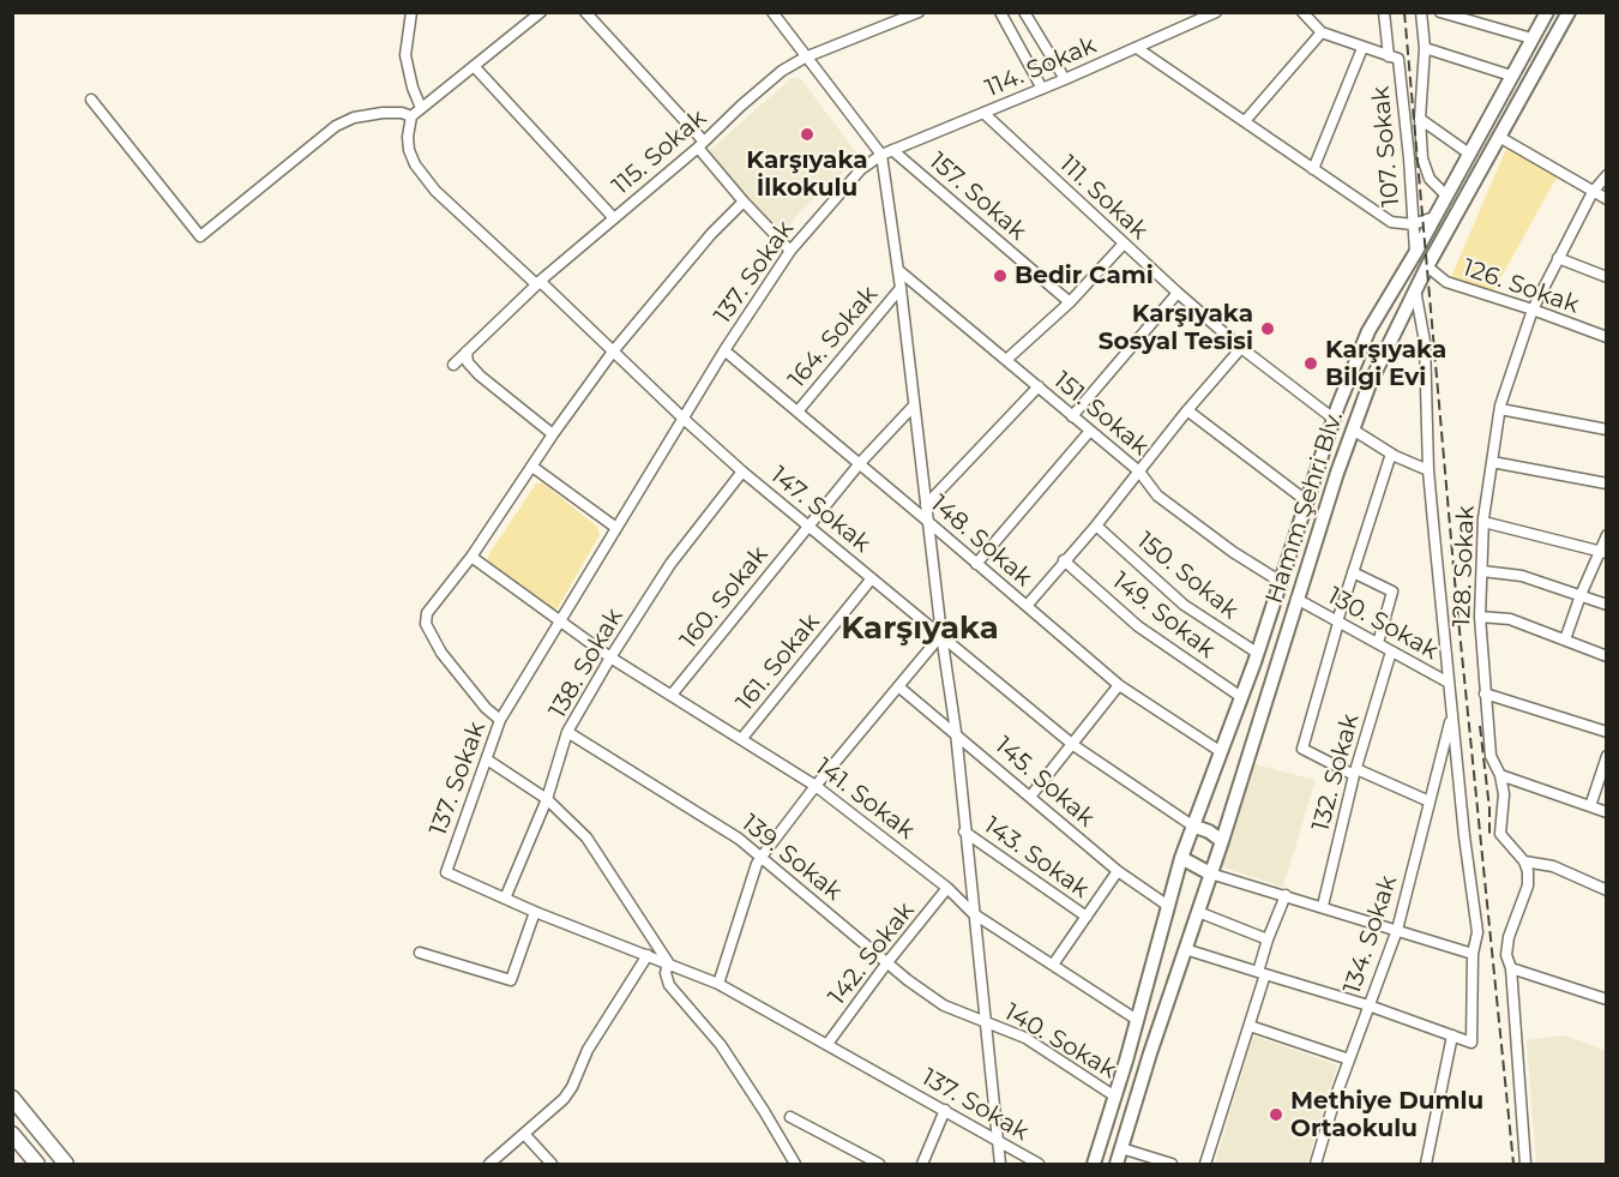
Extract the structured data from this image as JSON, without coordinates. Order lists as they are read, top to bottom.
{
  "streets": {
    "main road": ["Hamm Şehri Blv."],
    "street": [
      "114. Sokak",
      "107. Sokak",
      "115. Sokak",
      "157. Sokak",
      "111. Sokak",
      "137. Sokak",
      "126. Sokak",
      "164. Sokak",
      "151. Sokak",
      "147. Sokak",
      "148. Sokak",
      "128. Sokak",
      "150. Sokak",
      "160. Sokak",
      "149. Sokak",
      "130. Sokak",
      "161. Sokak",
      "138. Sokak",
      "132. Sokak",
      "145. Sokak",
      "141. Sokak",
      "139. Sokak",
      "143. Sokak",
      "134. Sokak",
      "142. Sokak",
      "140. Sokak"
    ]
  },
  "crossings": [
    ["114. Sokak", "157. Sokak"],
    ["114. Sokak", "111. Sokak"],
    ["114. Sokak", "137. Sokak"],
    ["107. Sokak", "Hamm Şehri Blv."],
    ["115. Sokak", "157. Sokak"],
    ["115. Sokak", "147. Sokak"],
    ["157. Sokak", "137. Sokak"],
    ["111. Sokak", "Hamm Şehri Blv."],
    ["137. Sokak", "147. Sokak"],
    ["137. Sokak", "148. Sokak"],
    ["137. Sokak", "138. Sokak"],
    ["137. Sokak", "141. Sokak"],
    ["137. Sokak", "142. Sokak"],
    ["126. Sokak", "Hamm Şehri Blv."],
    ["126. Sokak", "128. Sokak"],
    ["164. Sokak", "148. Sokak"],
    ["151. Sokak", "Hamm Şehri Blv."],
    ["Hamm Şehri Blv.", "147. Sokak"],
    ["Hamm Şehri Blv.", "148. Sokak"],
    ["Hamm Şehri Blv.", "150. Sokak"],
    ["Hamm Şehri Blv.", "149. Sokak"],
    ["Hamm Şehri Blv.", "130. Sokak"],
    ["Hamm Şehri Blv.", "145. Sokak"],
    ["Hamm Şehri Blv.", "141. Sokak"],
    ["Hamm Şehri Blv.", "140. Sokak"],
    ["147. Sokak", "160. Sokak"],
    ["147. Sokak", "161. Sokak"],
    ["147. Sokak", "138. Sokak"],
    ["148. Sokak", "160. Sokak"],
    ["160. Sokak", "141. Sokak"],
    ["130. Sokak", "132. Sokak"],
    ["161. Sokak", "141. Sokak"],
    ["138. Sokak", "141. Sokak"],
    ["138. Sokak", "139. Sokak"],
    ["141. Sokak", "142. Sokak"],
    ["139. Sokak", "142. Sokak"],
    ["139. Sokak", "140. Sokak"]
  ],
  "districts": ["Karşıyaka"],
  "places": [
    "Karşıyaka İlkokulu",
    "Bedir Cami",
    "Karşıyaka Sosyal Tesisi",
    "Karşıyaka Bilgi Evi",
    "Methiye Dumlu Ortaokulu"
  ]
}
